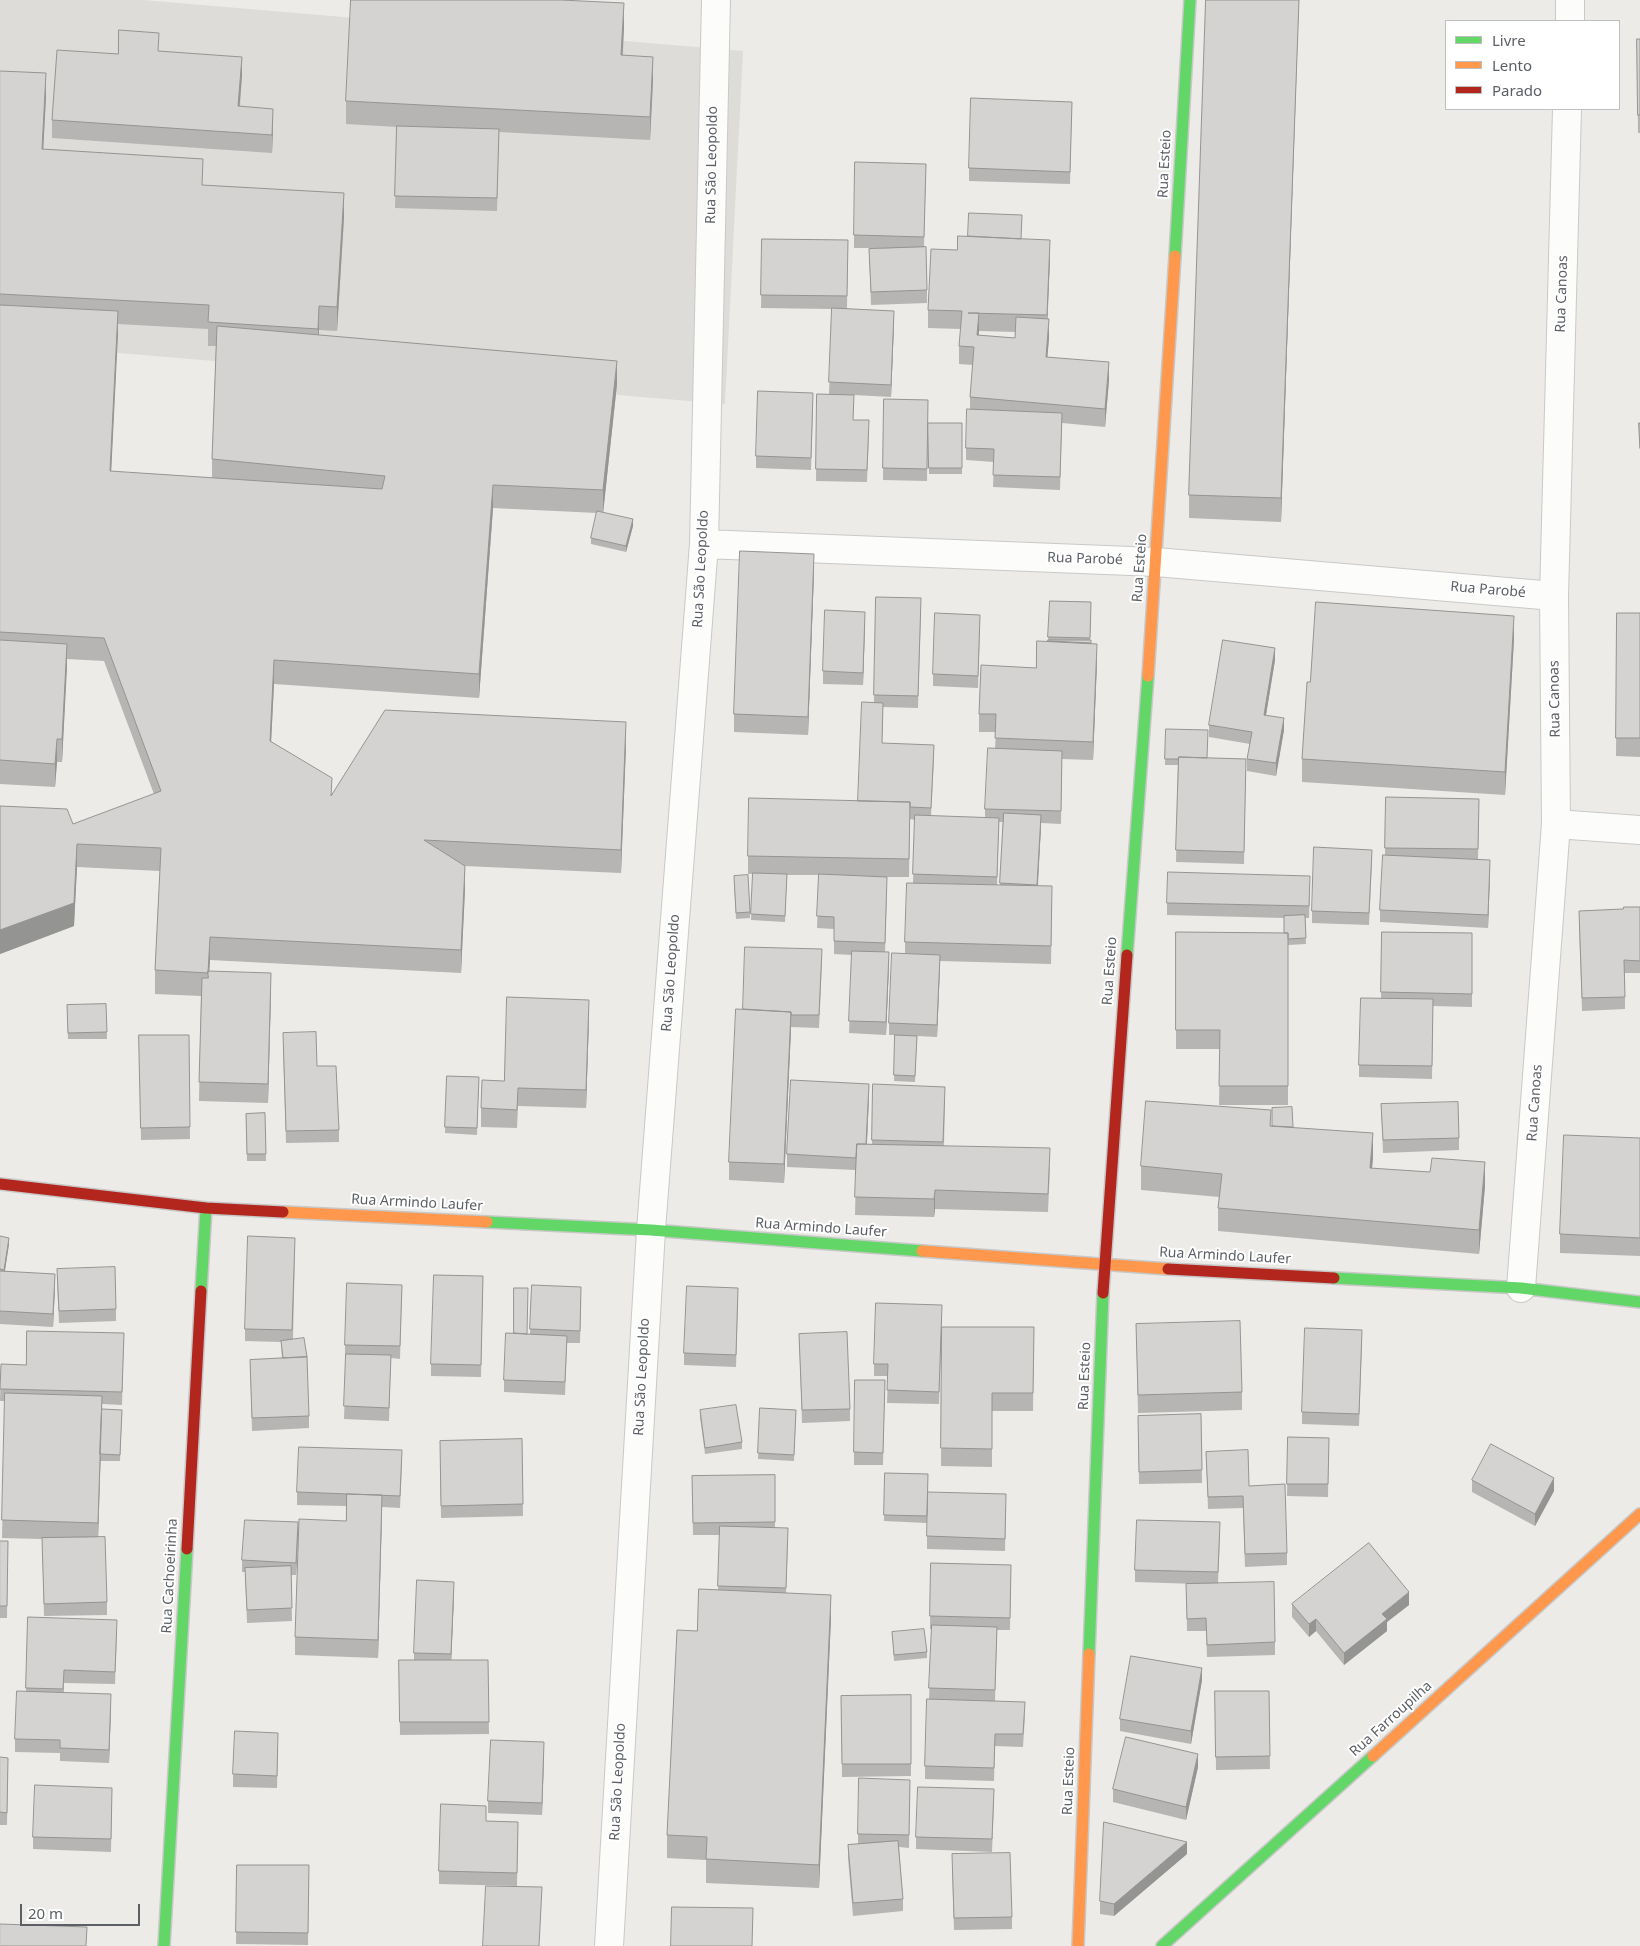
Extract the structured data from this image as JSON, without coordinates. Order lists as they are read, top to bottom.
{
  "streets": {
    "street": [
      "Rua Esteio",
      "Rua São Leopoldo",
      "Rua Canoas",
      "Rua Parobé",
      "Rua Armindo Laufer",
      "Rua Cachoeirinha",
      "Rua Farroupilha"
    ]
  },
  "crossings": [
    ["Rua Esteio", "Rua Parobé"],
    ["Rua Esteio", "Rua Armindo Laufer"],
    ["Rua São Leopoldo", "Rua Parobé"],
    ["Rua São Leopoldo", "Rua Armindo Laufer"],
    ["Rua Canoas", "Rua Parobé"],
    ["Rua Canoas", "Rua Armindo Laufer"],
    ["Rua Armindo Laufer", "Rua Cachoeirinha"]
  ],
  "legend": ["Livre", "Lento", "Parado"],
  "scale_bar": "20 m"
}
